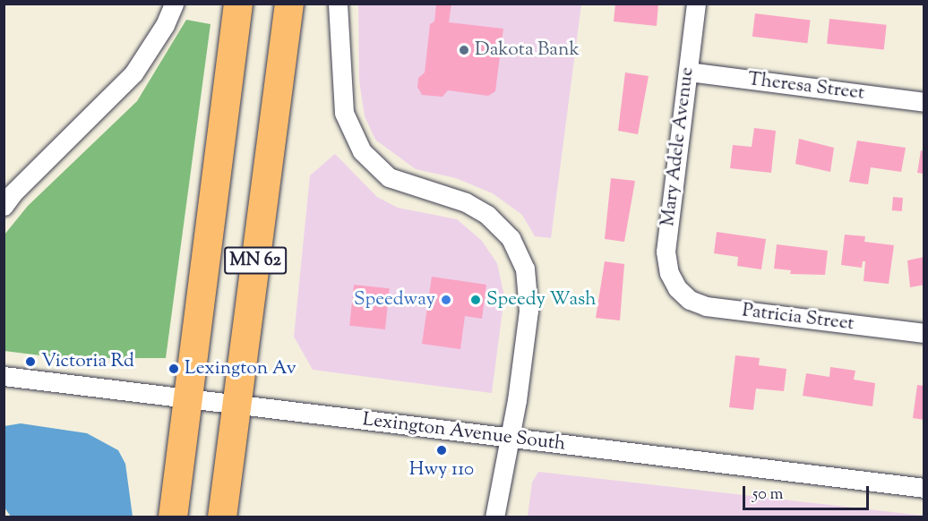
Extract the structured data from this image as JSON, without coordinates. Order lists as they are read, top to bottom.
{
  "streets": {
    "highway": ["MN 62"],
    "street": [
      "Theresa Street",
      "Mary Adele Avenue",
      "Patricia Street",
      "Lexington Avenue South"
    ]
  },
  "crossings": [
    ["Theresa Street", "Mary Adele Avenue"],
    ["Mary Adele Avenue", "Patricia Street"],
    ["MN 62", "Lexington Avenue South"]
  ],
  "places": [
    "Dakota Bank",
    "Speedway",
    "Speedy Wash",
    "Victoria Rd",
    "Lexington Av",
    "Hwy 110"
  ],
  "scale_bar": "50 m"
}
